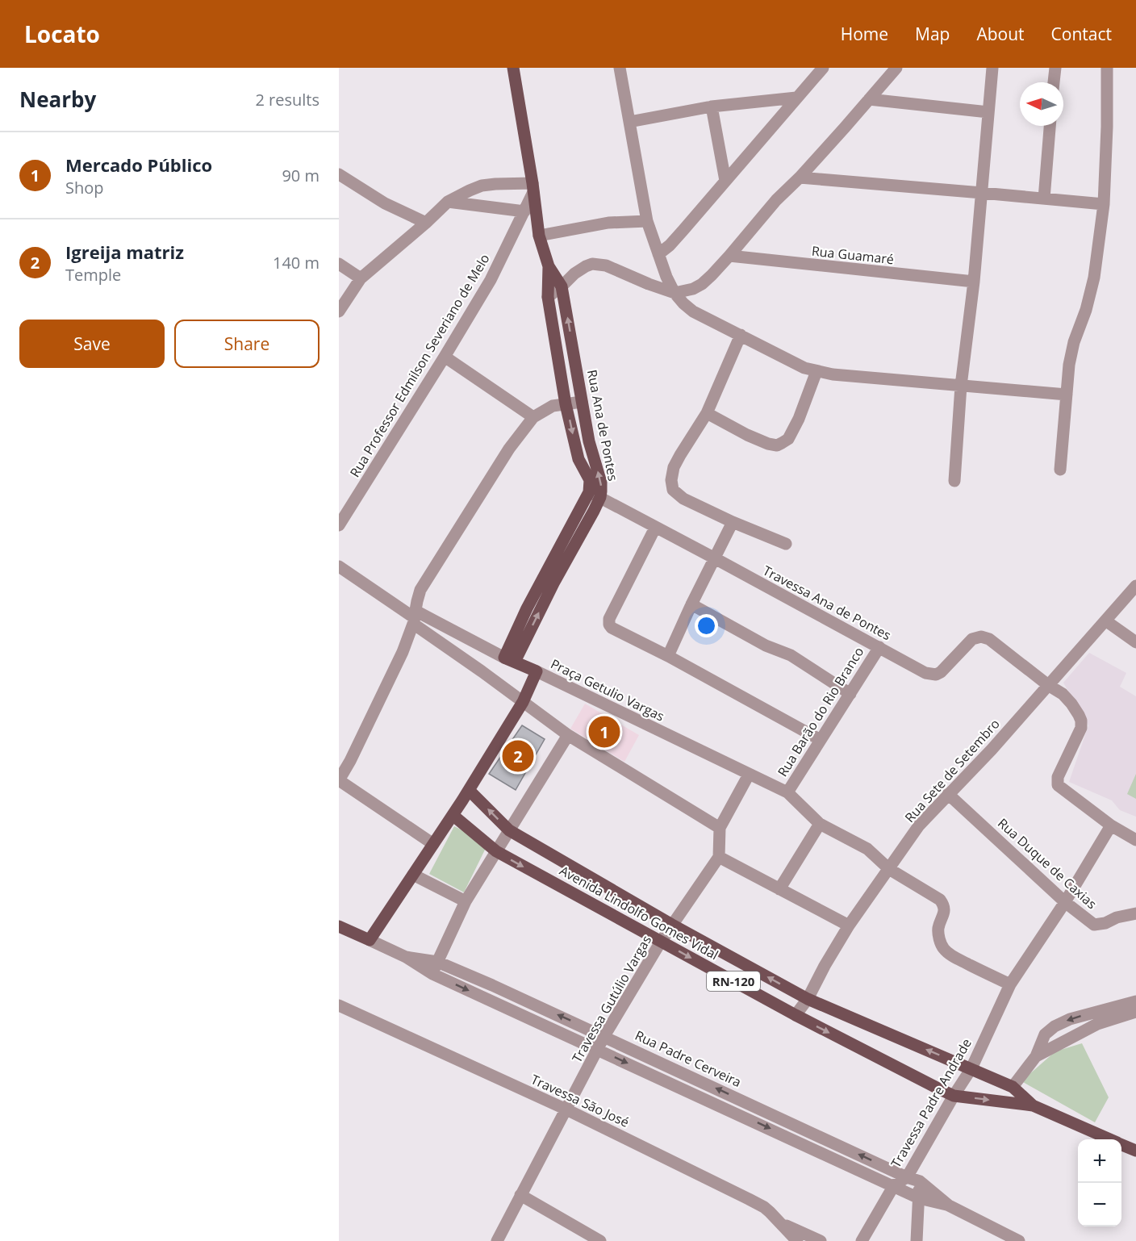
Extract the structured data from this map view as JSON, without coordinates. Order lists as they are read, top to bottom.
{
  "streets": {
    "main road": [
      "Rua Ana de Pontes",
      "Praça Getulio Vargas",
      "Avenida Lindolfo Gomes Vidal",
      "RN-120",
      "Rua Padre Cerveira"
    ],
    "street": [
      "Rua Guamaré",
      "Rua Professor Edmilson Severiano de Melo",
      "Travessa Ana de Pontes",
      "Rua Barão do Rio Branco",
      "Rua Sete de Setembro",
      "Rua Duque de Caxias",
      "Travessa Gutúlio Vargas",
      "Travessa São José",
      "Travessa Padre Andrade"
    ]
  },
  "crossings": [
    ["Rua Professor Edmilson Severiano de Melo", "Rua Ana de Pontes"],
    ["Rua Ana de Pontes", "Travessa Ana de Pontes"],
    ["Rua Ana de Pontes", "Praça Getulio Vargas"],
    ["Travessa Ana de Pontes", "Rua Barão do Rio Branco"],
    ["Travessa Ana de Pontes", "Rua Sete de Setembro"],
    ["Praça Getulio Vargas", "Rua Barão do Rio Branco"],
    ["Praça Getulio Vargas", "Rua Sete de Setembro"],
    ["Praça Getulio Vargas", "Travessa Padre Andrade"],
    ["Rua Sete de Setembro", "Rua Duque de Caxias"],
    ["Rua Sete de Setembro", "Avenida Lindolfo Gomes Vidal"],
    ["Rua Duque de Caxias", "Travessa Padre Andrade"],
    ["Avenida Lindolfo Gomes Vidal", "Travessa Gutúlio Vargas"],
    ["Avenida Lindolfo Gomes Vidal", "Travessa Padre Andrade"],
    ["Travessa Gutúlio Vargas", "Rua Padre Cerveira"],
    ["Travessa Gutúlio Vargas", "Travessa São José"],
    ["Rua Padre Cerveira", "Travessa Padre Andrade"]
  ],
  "north": "left",
  "page": {
    "header": "Locato",
    "nav": [
      "Home",
      "Map",
      "About",
      "Contact"
    ],
    "heading": ["Nearby", "2 results"],
    "list": [
      {
        "mark": "1",
        "name": "Mercado Público",
        "note": "Shop",
        "value": "90 m"
      },
      {
        "mark": "2",
        "name": "Igreija matriz",
        "note": "Temple",
        "value": "140 m"
      }
    ],
    "buttons": ["Save", "Share"],
    "pins": ["1", "2"],
    "map_buttons": ["+", "−"]
  }
}
